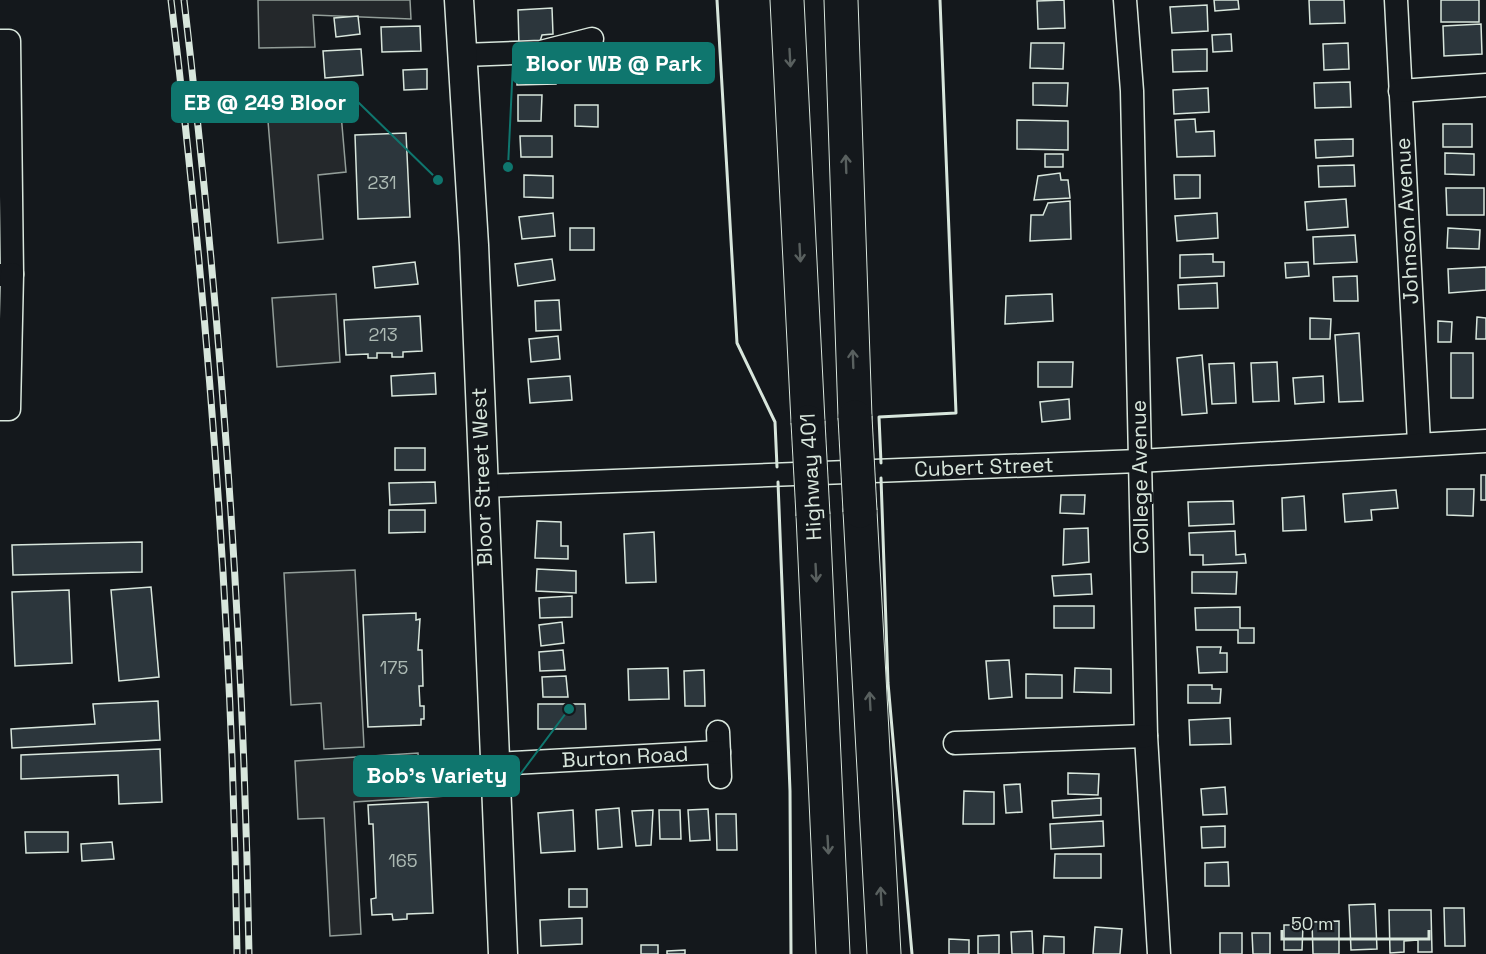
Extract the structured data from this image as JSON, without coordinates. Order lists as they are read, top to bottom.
{
  "streets": {
    "highway": ["Highway 401"],
    "main road": ["Bloor Street West"],
    "street": [
      "Johnson Avenue",
      "Cubert Street",
      "College Avenue",
      "Burton Road"
    ]
  },
  "crossings": [
    ["Johnson Avenue", "Cubert Street"],
    ["Cubert Street", "Bloor Street West"],
    ["Cubert Street", "College Avenue"],
    ["Bloor Street West", "Burton Road"]
  ],
  "places": ["Bloor WB @ Park", "EB @ 249 Bloor", "Bob's Variety"],
  "house_numbers": [
    "231",
    "213",
    "175",
    "165"
  ],
  "scale_bar": "50 m"
}
